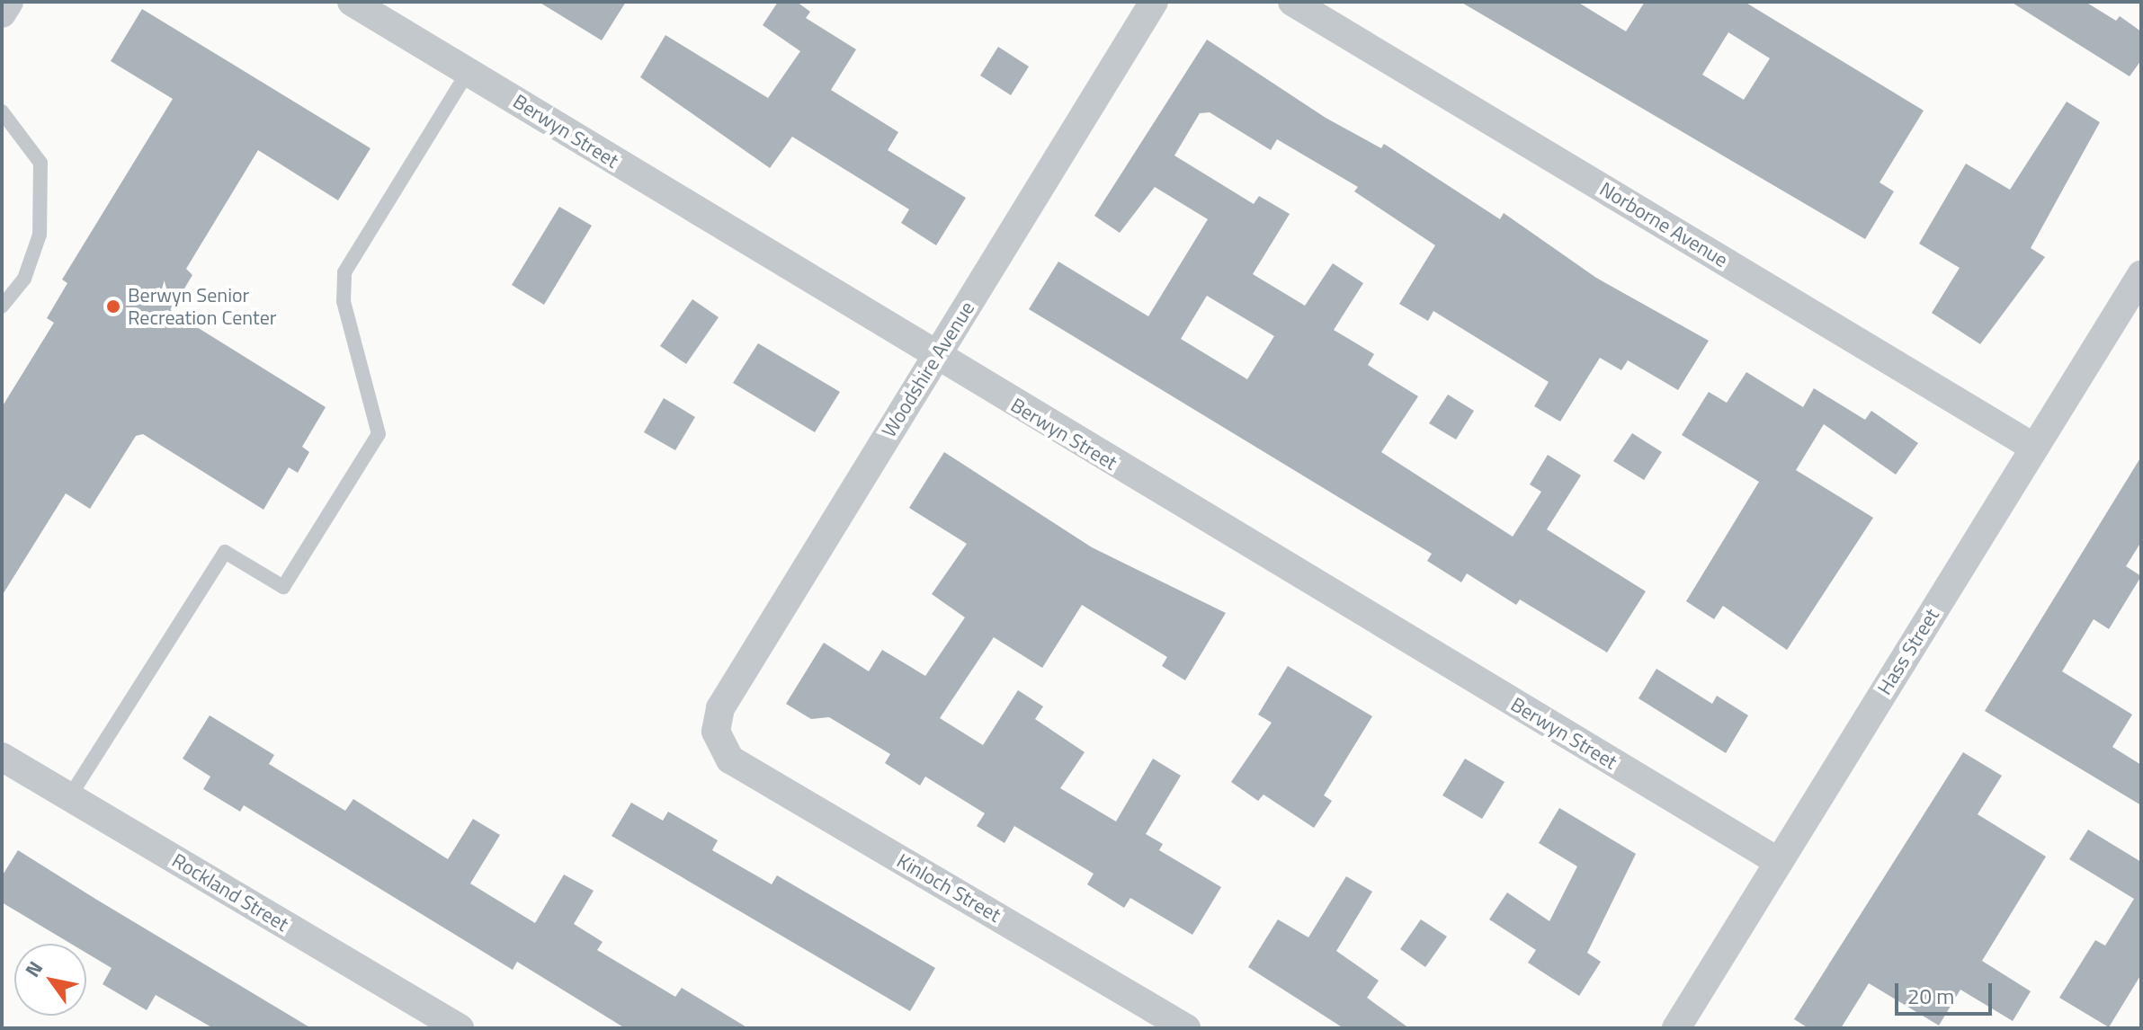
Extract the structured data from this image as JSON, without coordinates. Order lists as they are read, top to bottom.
{
  "streets": {
    "street": [
      "Berwyn Street",
      "Norborne Avenue",
      "Woodshire Avenue",
      "Hass Street",
      "Kinloch Street",
      "Rockland Street"
    ]
  },
  "crossings": [
    ["Berwyn Street", "Woodshire Avenue"],
    ["Berwyn Street", "Hass Street"],
    ["Norborne Avenue", "Hass Street"],
    ["Woodshire Avenue", "Kinloch Street"]
  ],
  "places": ["Berwyn Senior Recreation Center"],
  "scale_bar": "20 m",
  "north": "top left"
}
